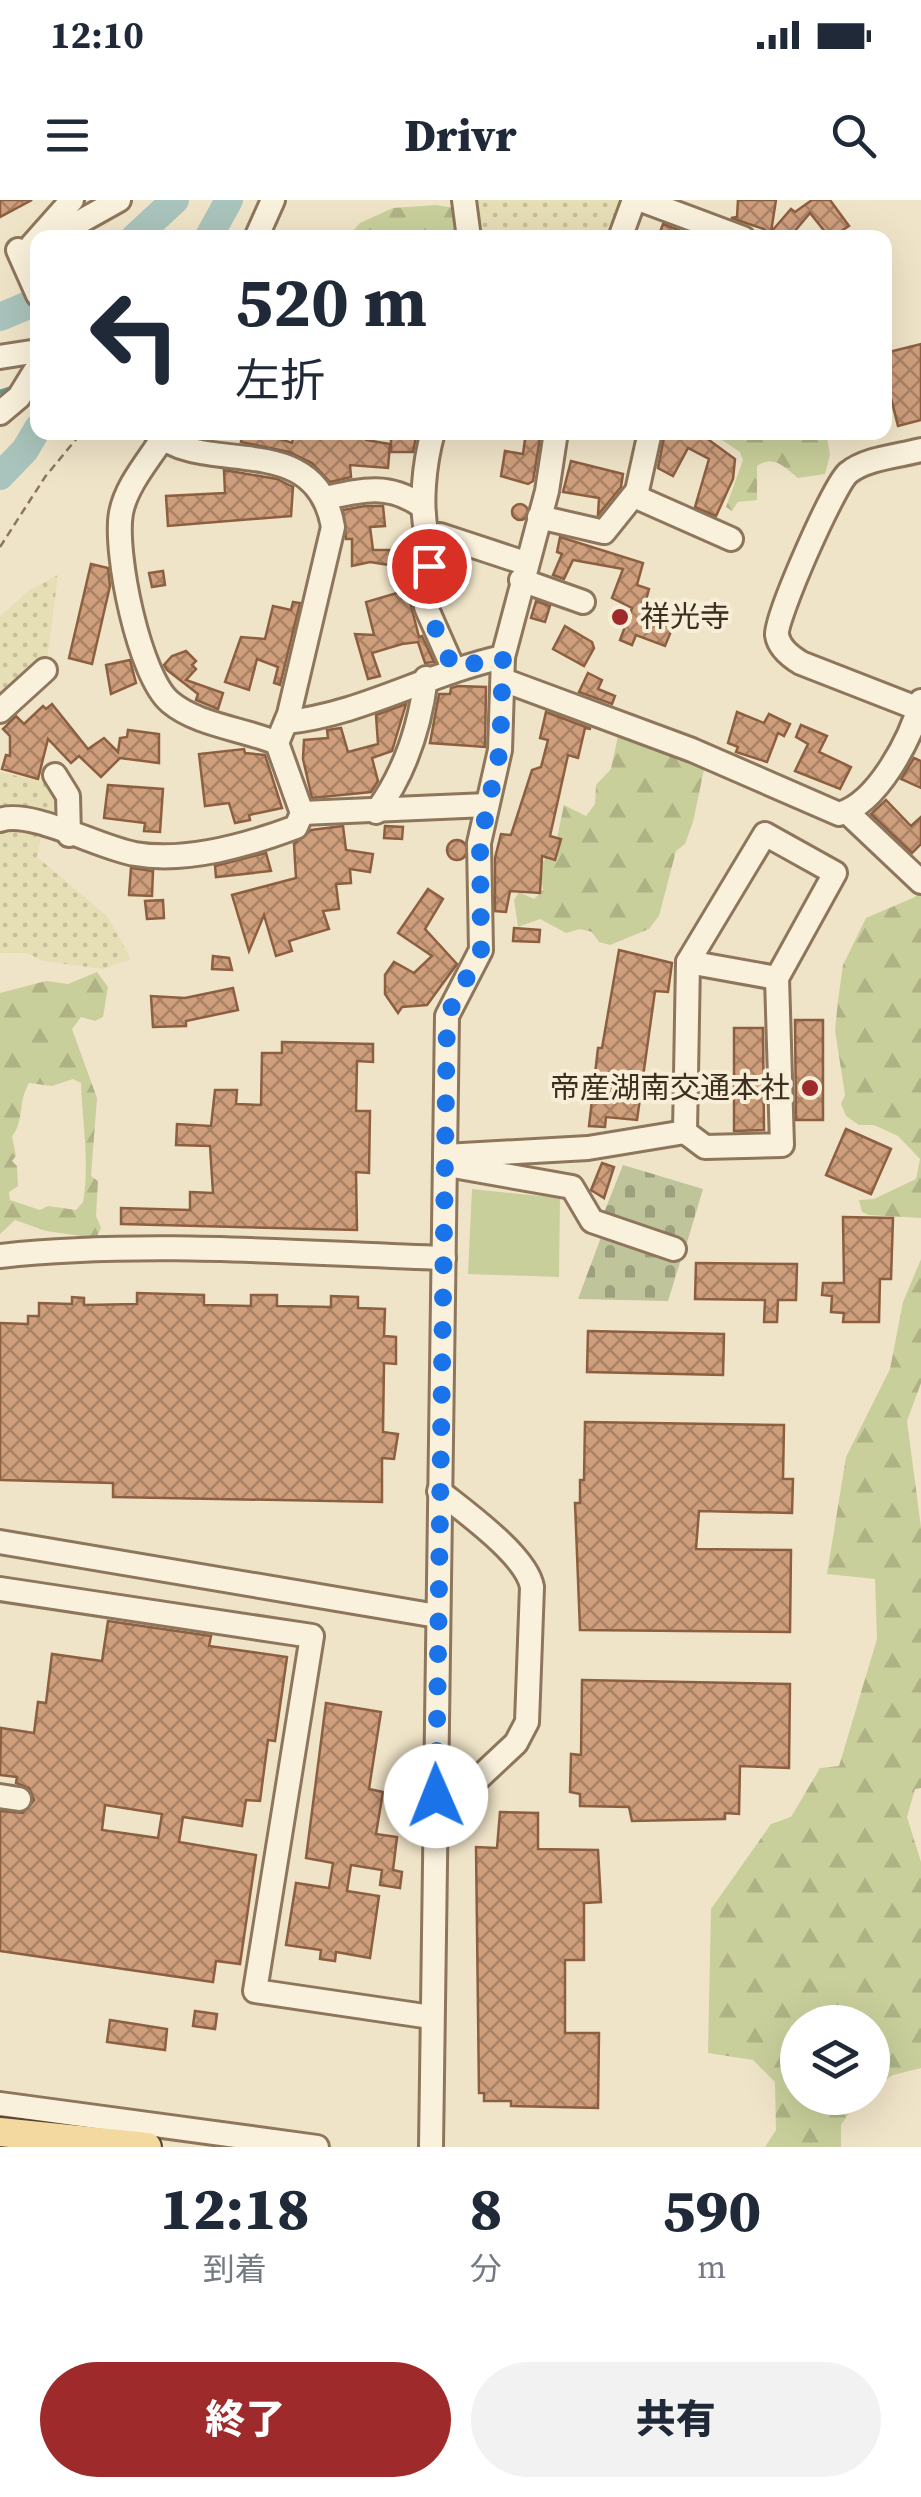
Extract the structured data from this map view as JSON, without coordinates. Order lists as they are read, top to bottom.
{
  "places": ["祥光寺", "帝産湖南交通本社"],
  "page": {
    "status": "12:10",
    "header": "Drivr",
    "turn": ["520 m", "左折"],
    "eta": [
      "12:18",
      "到着",
      "8",
      "分",
      "590",
      "m"
    ],
    "buttons": ["終了", "共有"]
  }
}
